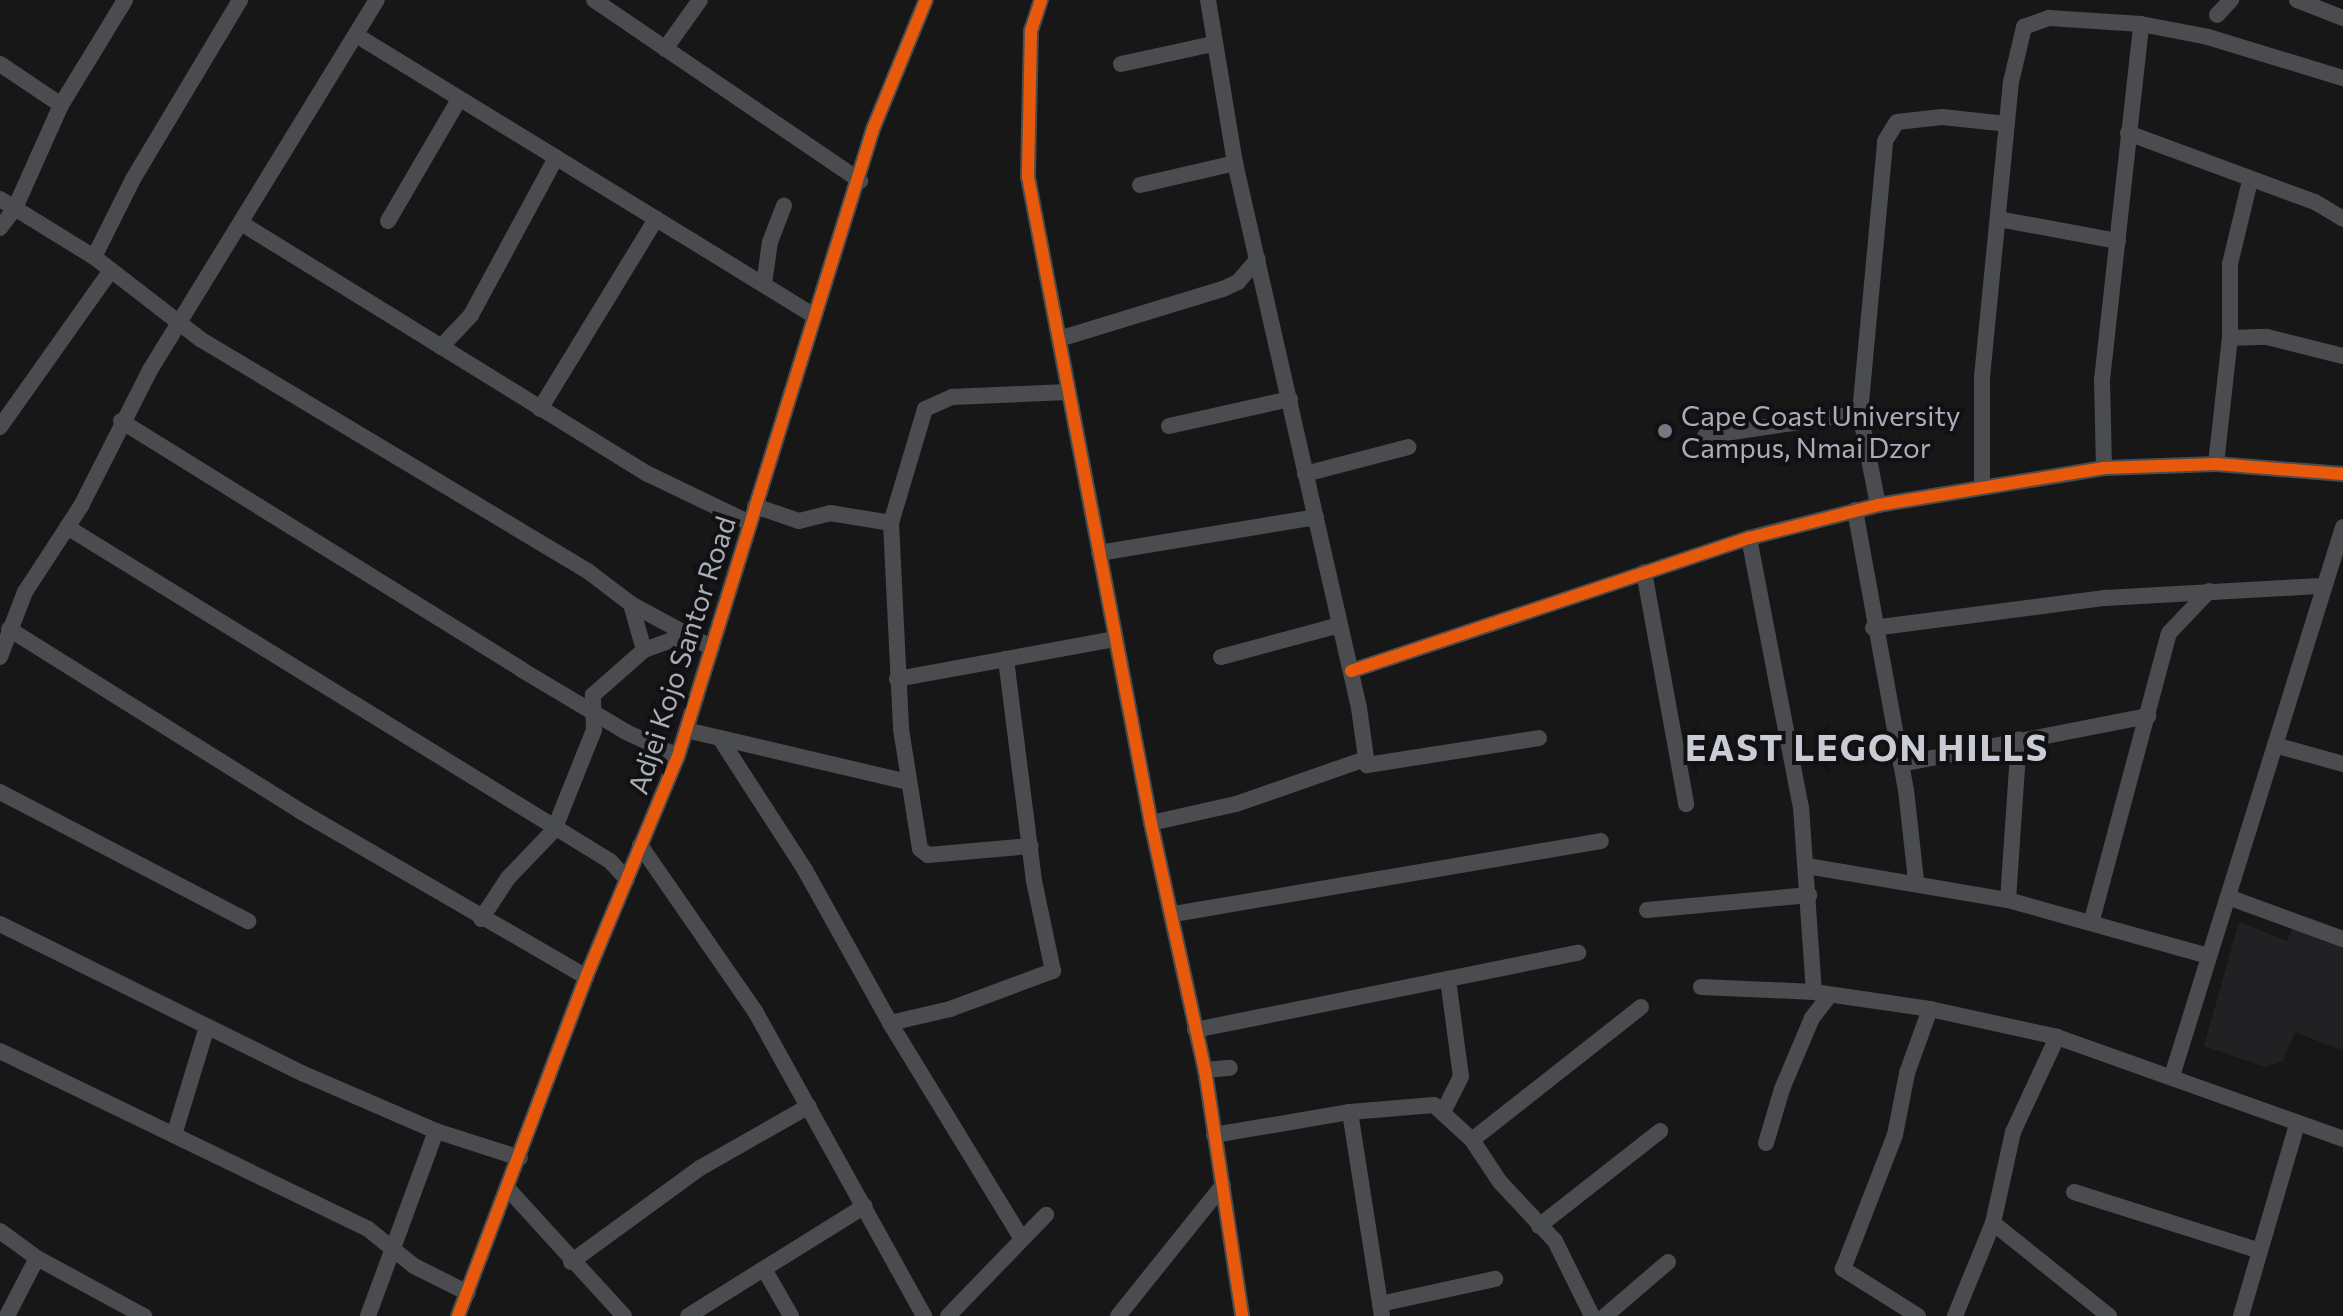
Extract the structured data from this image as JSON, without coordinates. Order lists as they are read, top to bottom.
{
  "streets": {
    "street": ["Adjei Kojo Santor Road"]
  },
  "districts": ["EAST LEGON HILLS"],
  "places": ["Cape Coast University Campus, Nmai Dzor"]
}
